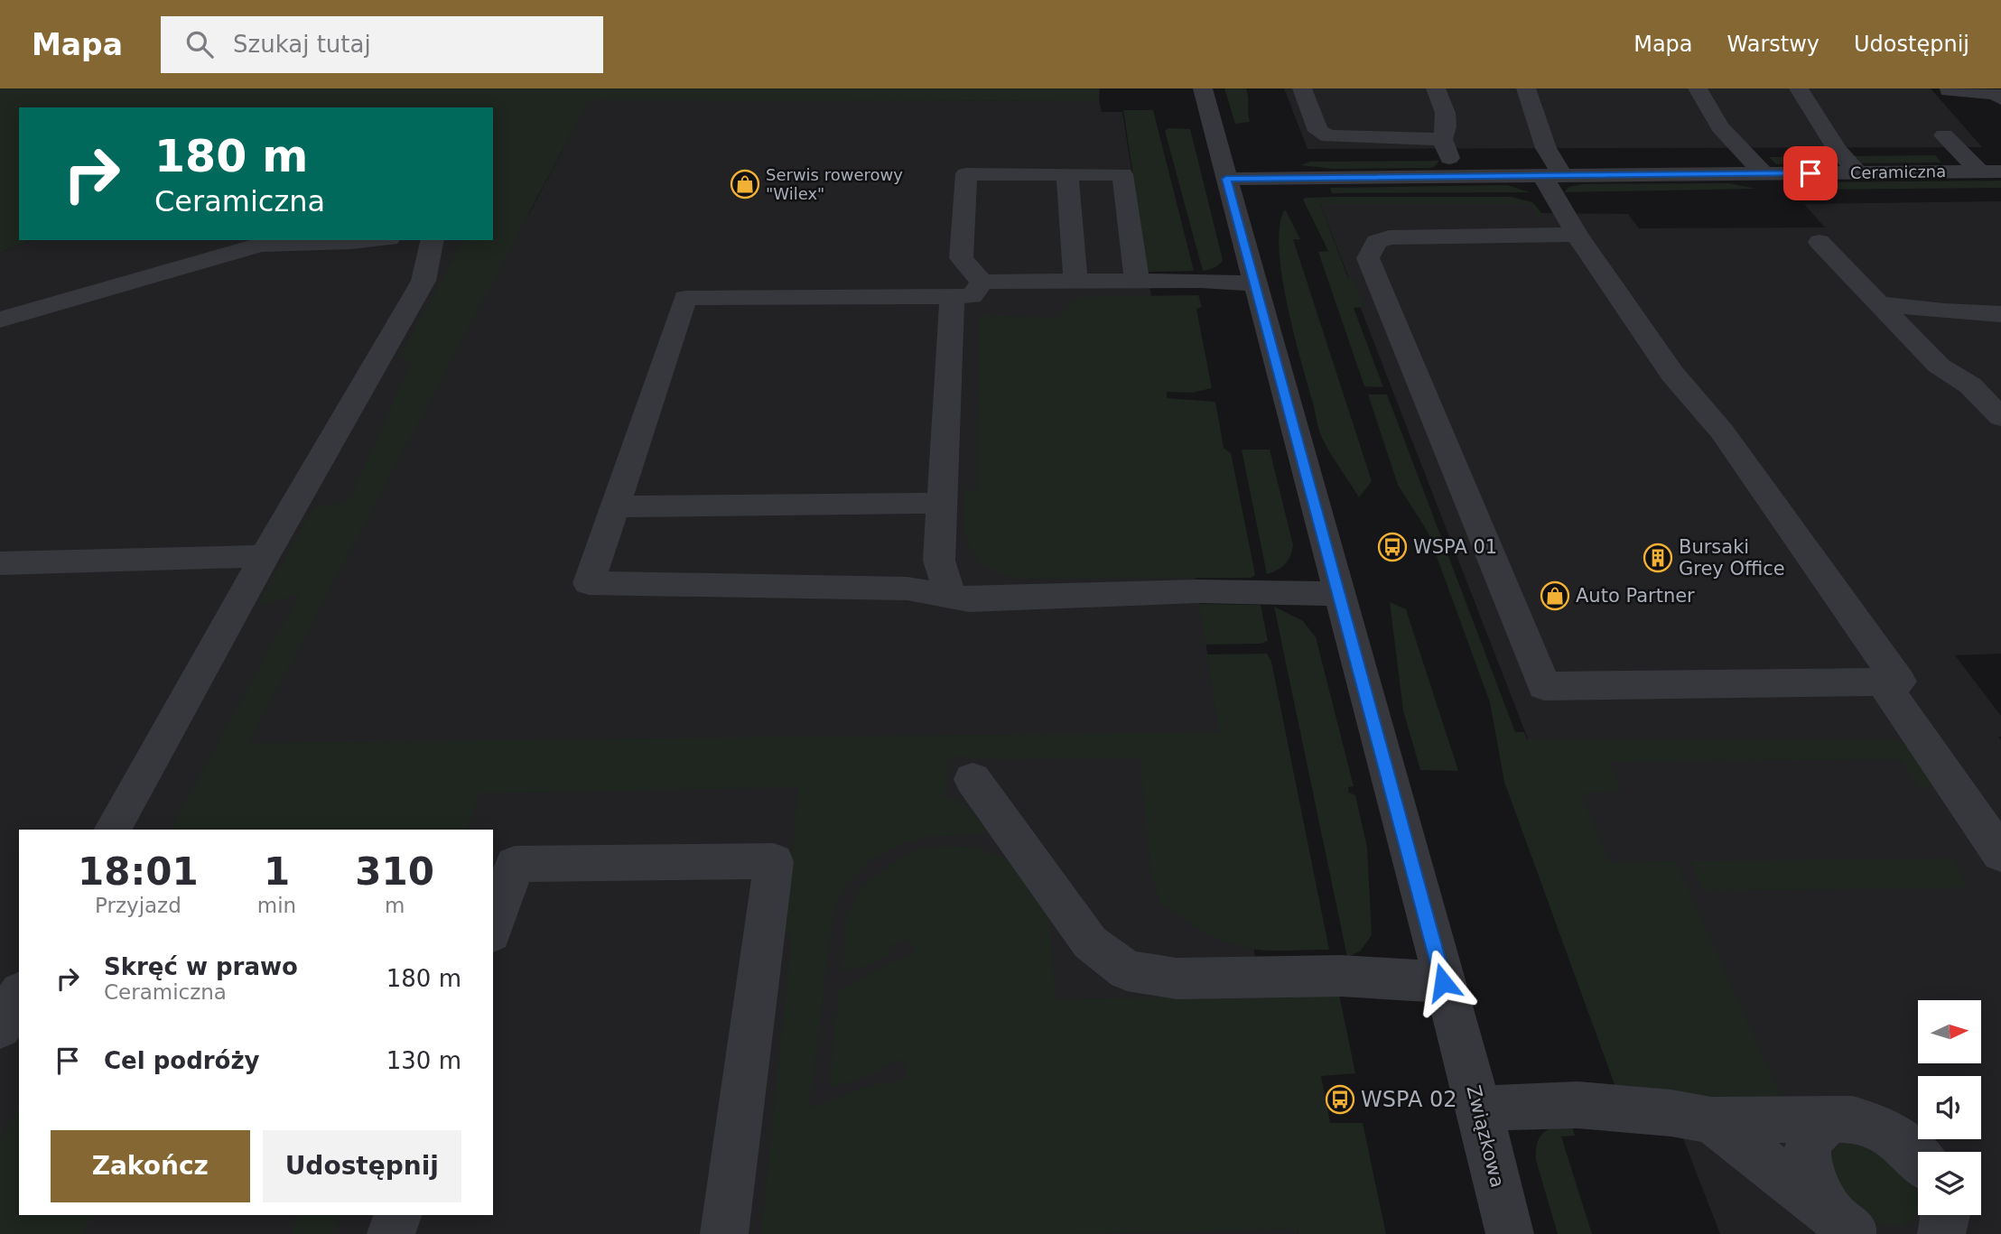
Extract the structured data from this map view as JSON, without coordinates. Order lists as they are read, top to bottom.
{
  "streets": {
    "street": ["Ceramiczna", "Związkowa"]
  },
  "crossings": [
    ["Ceramiczna", "Związkowa"]
  ],
  "places": {
    "shop": ["Serwis rowerowy \"Wilex\"", "Auto Partner"],
    "bus stop": ["WSPA 01", "WSPA 02"],
    "building": ["Bursaki Grey Office"]
  },
  "north": "right",
  "page": {
    "header": "Mapa",
    "search": "Szukaj tutaj",
    "nav": ["Mapa", "Warstwy", "Udostępnij"],
    "turn": ["180 m", "Ceramiczna"],
    "eta": [
      "18:01",
      "Przyjazd",
      "1",
      "min",
      "310",
      "m"
    ],
    "list": [
      {
        "name": "Skręć w prawo",
        "note": "Ceramiczna",
        "value": "180 m"
      },
      {
        "name": "Cel podróży",
        "value": "130 m"
      }
    ],
    "buttons": ["Zakończ", "Udostępnij"]
  }
}
